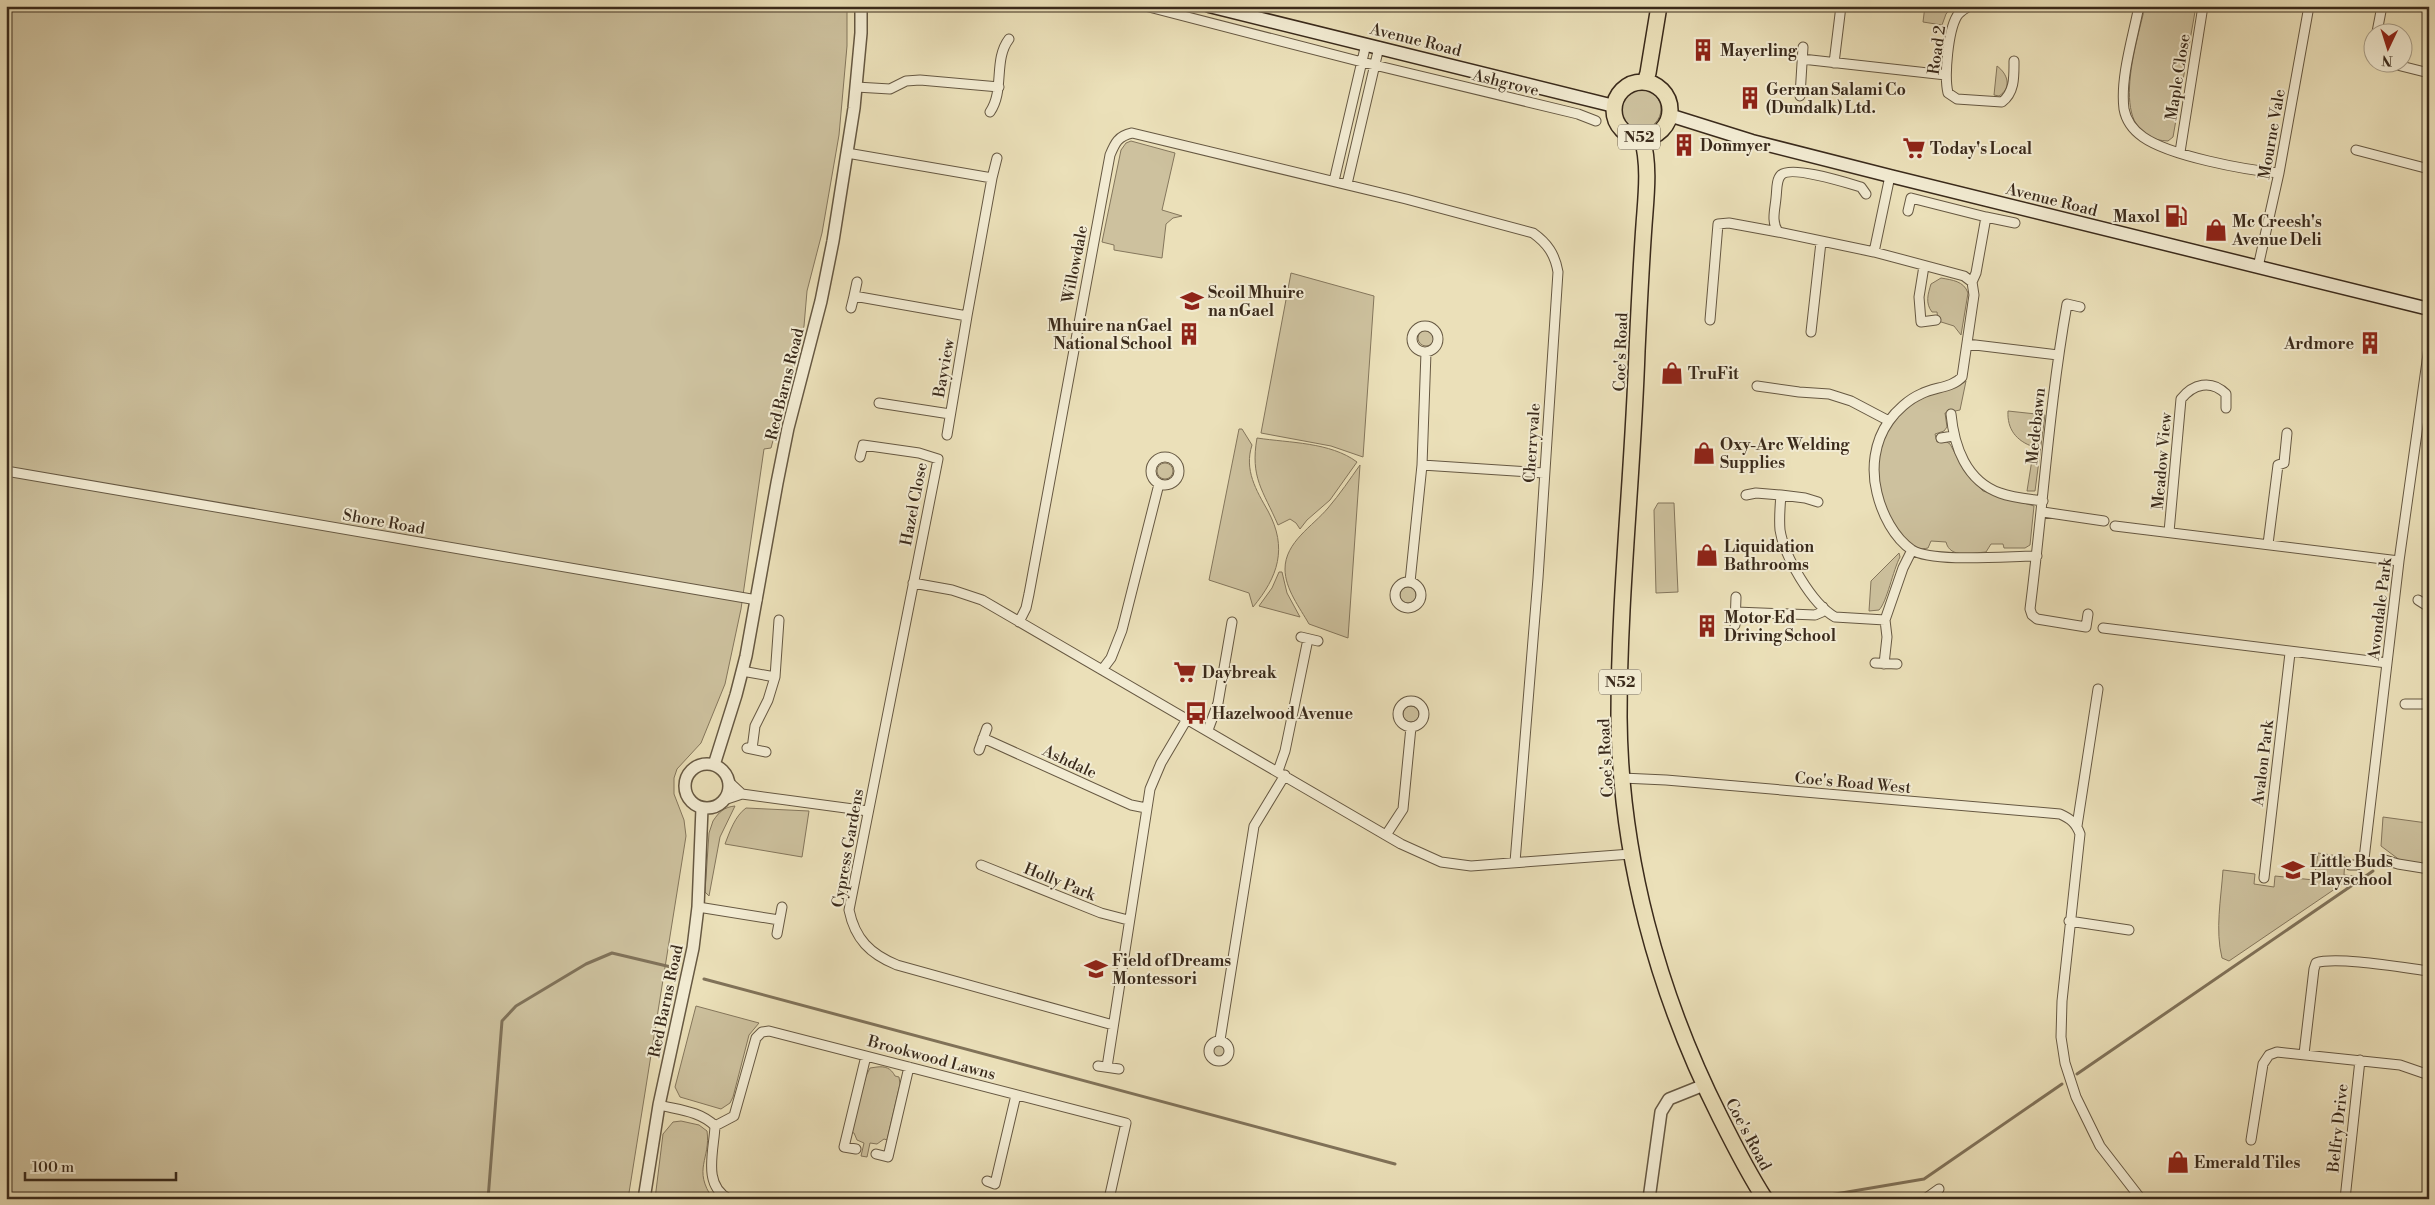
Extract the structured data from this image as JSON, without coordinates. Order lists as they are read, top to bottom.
{
  "streets": {
    "main road": ["Avenue Road", "N52", "Coe's Road"],
    "street": [
      "Road 2",
      "Maple Close",
      "Ashgrove",
      "Mourne Vale",
      "Willowdale",
      "Bayview",
      "Red Barns Road",
      "Medebawn",
      "Cherryvale",
      "Meadow View",
      "Hazel Close",
      "Shore Road",
      "Avondale Park",
      "Ashdale",
      "Avalon Park",
      "Coe's Road West",
      "Cypress Gardens",
      "Holly Park",
      "Brookwood Lawns",
      "Belfry Drive"
    ]
  },
  "crossings": [
    ["Avenue Road", "Mourne Vale"],
    ["Avenue Road", "N52"],
    ["Avenue Road", "Coe's Road"],
    ["N52", "Coe's Road"],
    ["Willowdale", "Cherryvale"],
    ["Coe's Road", "Coe's Road West"],
    ["Red Barns Road", "Shore Road"],
    ["Meadow View", "Avondale Park"],
    ["Hazel Close", "Cypress Gardens"]
  ],
  "places": {
    "building": [
      "Mayerling",
      "German Salami Co (Dundalk) Ltd.",
      "Donmyer",
      "Mhuire na nGael National School",
      "Ardmore",
      "Motor Ed Driving School"
    ],
    "supermarket": ["Today's Local", "Daybreak"],
    "fuel station": ["Maxol"],
    "shop": [
      "Mc Creesh's Avenue Deli",
      "TruFit",
      "Oxy-Arc Welding Supplies",
      "Liquidation Bathrooms",
      "Emerald Tiles"
    ],
    "school or university": ["Scoil Mhuire na nGael", "Little Buds Playschool", "Field of Dreams Montessori"],
    "bus stop": ["Hazelwood Avenue"]
  },
  "scale_bar": "100 m",
  "north": "bottom"
}
